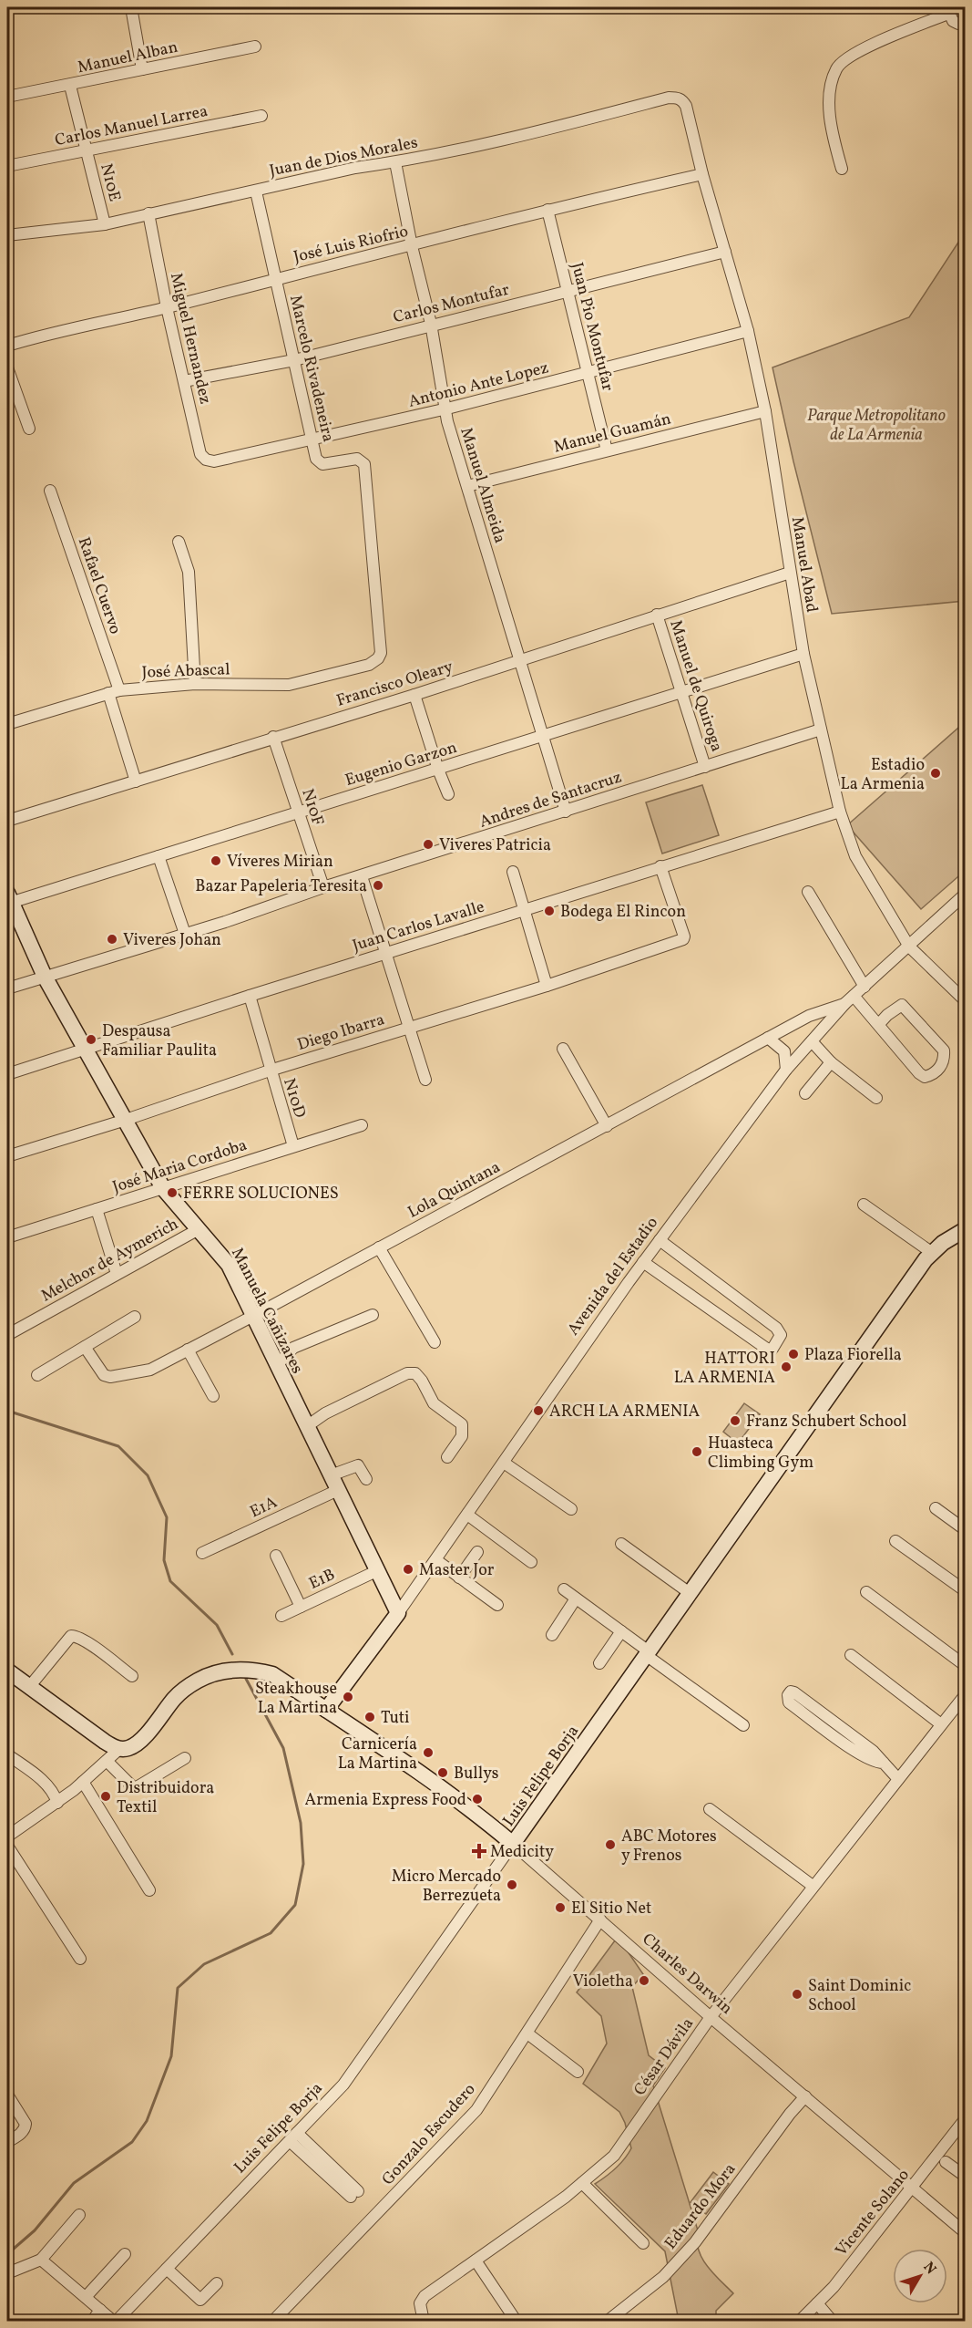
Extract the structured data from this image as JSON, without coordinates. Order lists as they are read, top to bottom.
{
  "streets": {
    "street": [
      "Manuel Alban",
      "Carlos Manuel Larrea",
      "Juan de Dios Morales",
      "N10E",
      "José Luis Riofrio",
      "Carlos Montufar",
      "Juan Pio Montufar",
      "Miguel Hernandez",
      "Marcelo Rivadeneira",
      "Antonio Ante Lopez",
      "Manuel Guamán",
      "Manuel Almeida",
      "Manuel Abad",
      "Rafael Cuervo",
      "José Abascal",
      "Francisco Oleary",
      "Manuel de Quiroga",
      "Eugenio Garzon",
      "Andres de Santacruz",
      "N10F",
      "Juan Carlos Lavalle",
      "Diego Ibarra",
      "N10D",
      "José Maria Cordoba",
      "Lola Quintana",
      "Melchor de Aymerich",
      "Avenida del Estadio",
      "Manuela Cañizares",
      "E1A",
      "E1B",
      "Luis Felipe Borja",
      "Charles Darwin",
      "César Dávila",
      "Gonzalo Escudero",
      "Eduardo Mora",
      "Vicente Solano"
    ]
  },
  "crossings": [
    ["Manuel Alban", "N10E"],
    ["Carlos Manuel Larrea", "N10E"],
    ["Juan de Dios Morales", "N10E"],
    ["Juan de Dios Morales", "Miguel Hernandez"],
    ["Juan de Dios Morales", "Marcelo Rivadeneira"],
    ["Juan de Dios Morales", "Manuel Almeida"],
    ["Juan de Dios Morales", "Manuel Abad"],
    ["José Luis Riofrio", "Juan Pio Montufar"],
    ["José Luis Riofrio", "Miguel Hernandez"],
    ["José Luis Riofrio", "Marcelo Rivadeneira"],
    ["José Luis Riofrio", "Manuel Almeida"],
    ["José Luis Riofrio", "Manuel Abad"],
    ["Carlos Montufar", "Juan Pio Montufar"],
    ["Carlos Montufar", "Miguel Hernandez"],
    ["Carlos Montufar", "Marcelo Rivadeneira"],
    ["Carlos Montufar", "Manuel Almeida"],
    ["Carlos Montufar", "Manuel Abad"],
    ["Juan Pio Montufar", "Antonio Ante Lopez"],
    ["Juan Pio Montufar", "Manuel Guamán"],
    ["Miguel Hernandez", "Antonio Ante Lopez"],
    ["Marcelo Rivadeneira", "Antonio Ante Lopez"],
    ["Marcelo Rivadeneira", "José Abascal"],
    ["Antonio Ante Lopez", "Manuel Almeida"],
    ["Antonio Ante Lopez", "Manuel Abad"],
    ["Manuel Guamán", "Manuel Almeida"],
    ["Manuel Guamán", "Manuel Abad"],
    ["Manuel Almeida", "Francisco Oleary"],
    ["Manuel Almeida", "Eugenio Garzon"],
    ["Manuel Almeida", "Andres de Santacruz"],
    ["Manuel Abad", "Francisco Oleary"],
    ["Manuel Abad", "Eugenio Garzon"],
    ["Manuel Abad", "Andres de Santacruz"],
    ["Manuel Abad", "Juan Carlos Lavalle"],
    ["Manuel Abad", "Avenida del Estadio"],
    ["Rafael Cuervo", "José Abascal"],
    ["Rafael Cuervo", "Francisco Oleary"],
    ["Francisco Oleary", "Manuel de Quiroga"],
    ["Francisco Oleary", "N10F"],
    ["Manuel de Quiroga", "Eugenio Garzon"],
    ["Manuel de Quiroga", "Andres de Santacruz"],
    ["Eugenio Garzon", "N10F"],
    ["Eugenio Garzon", "Manuela Cañizares"],
    ["Andres de Santacruz", "N10F"],
    ["Andres de Santacruz", "Manuela Cañizares"],
    ["Juan Carlos Lavalle", "Diego Ibarra"],
    ["Juan Carlos Lavalle", "N10D"],
    ["Juan Carlos Lavalle", "Manuela Cañizares"],
    ["Diego Ibarra", "N10D"],
    ["Diego Ibarra", "Manuela Cañizares"],
    ["N10D", "José Maria Cordoba"],
    ["José Maria Cordoba", "Manuela Cañizares"],
    ["Lola Quintana", "Avenida del Estadio"],
    ["Lola Quintana", "Manuela Cañizares"],
    ["Melchor de Aymerich", "Manuela Cañizares"],
    ["Avenida del Estadio", "Manuela Cañizares"],
    ["Avenida del Estadio", "Charles Darwin"],
    ["Manuela Cañizares", "E1A"],
    ["Manuela Cañizares", "E1B"],
    ["Luis Felipe Borja", "Charles Darwin"],
    ["Charles Darwin", "César Dávila"],
    ["Charles Darwin", "Gonzalo Escudero"],
    ["Charles Darwin", "Eduardo Mora"],
    ["Charles Darwin", "Vicente Solano"]
  ],
  "parks": ["Parque Metropolitano de La Armenia"],
  "places": {
    "other": [
      "Estadio La Armenia",
      "Viveres Patricia",
      "Víveres Mirian",
      "Bazar Papeleria Teresita",
      "Bodega El Rincon",
      "Viveres Johan",
      "Despausa Familiar Paulita",
      "FERRE SOLUCIONES",
      "Plaza Fiorella",
      "HATTORI LA ARMENIA",
      "ARCH LA ARMENIA",
      "Franz Schubert School",
      "Huasteca Climbing Gym",
      "Master Jor",
      "Steakhouse La Martina",
      "Tuti",
      "Carnicería La Martina",
      "Bullys",
      "Distribuidora Textil",
      "Armenia Express Food",
      "ABC Motores y Frenos",
      "Micro Mercado Berrezueta",
      "El Sitio Net",
      "Violetha",
      "Saint Dominic School"
    ],
    "health": ["Medicity"]
  },
  "north": "top right"
}
